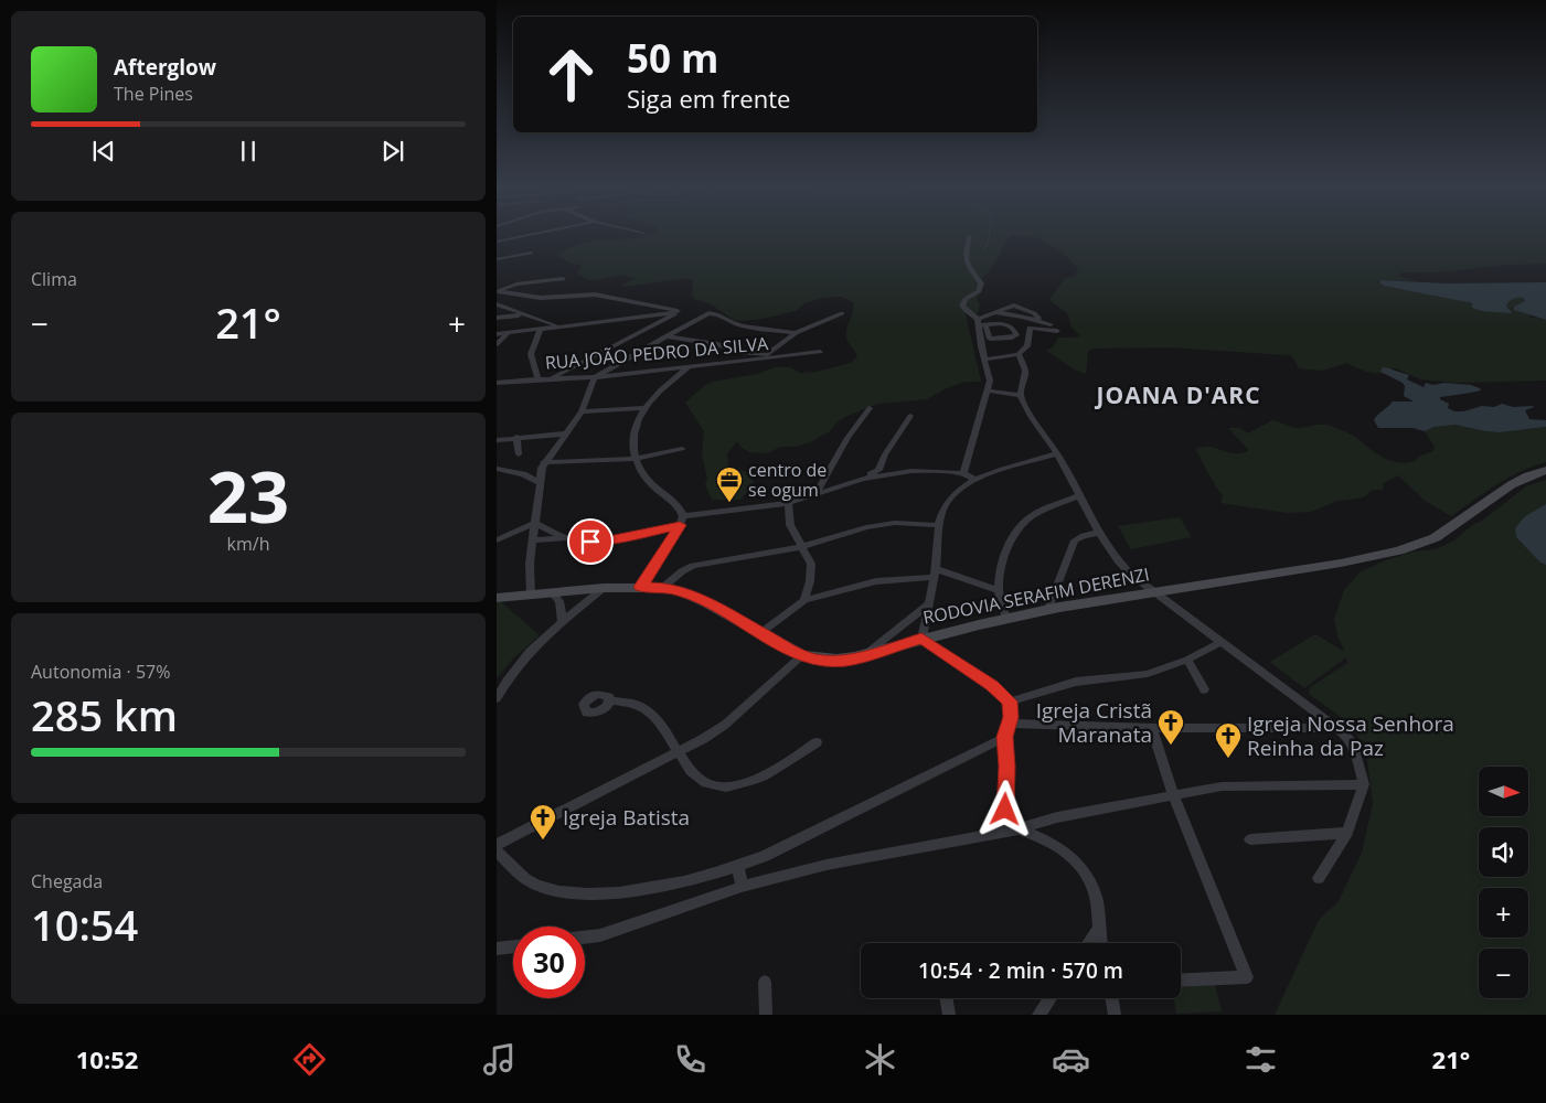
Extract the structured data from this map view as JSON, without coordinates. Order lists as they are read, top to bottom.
{
  "streets": {
    "main road": ["RODOVIA SERAFIM DERENZI"],
    "street": ["RUA JOÃO PEDRO DA SILVA"]
  },
  "districts": ["JOANA D'ARC"],
  "places": {
    "office": ["centro de se ogum"],
    "church": ["Igreja Cristã Maranata", "Igreja Nossa Senhora Reinha da Paz", "Igreja Batista"]
  },
  "north": "right",
  "page": {
    "turn": ["50 m", "Siga em frente"],
    "song": ["Afterglow", "The Pines"],
    "tile": [
      "Clima",
      ["23", "km/h"],
      ["Autonomia · 57%", "285 km"],
      ["Chegada", "10:54"]
    ],
    "heat": ["−", "21°", "+"],
    "map_buttons": ["+", "−"],
    "limit": "30",
    "trip": "10:54 · 2 min · 570 m",
    "tabs": ["10:52", "21°"]
  }
}
